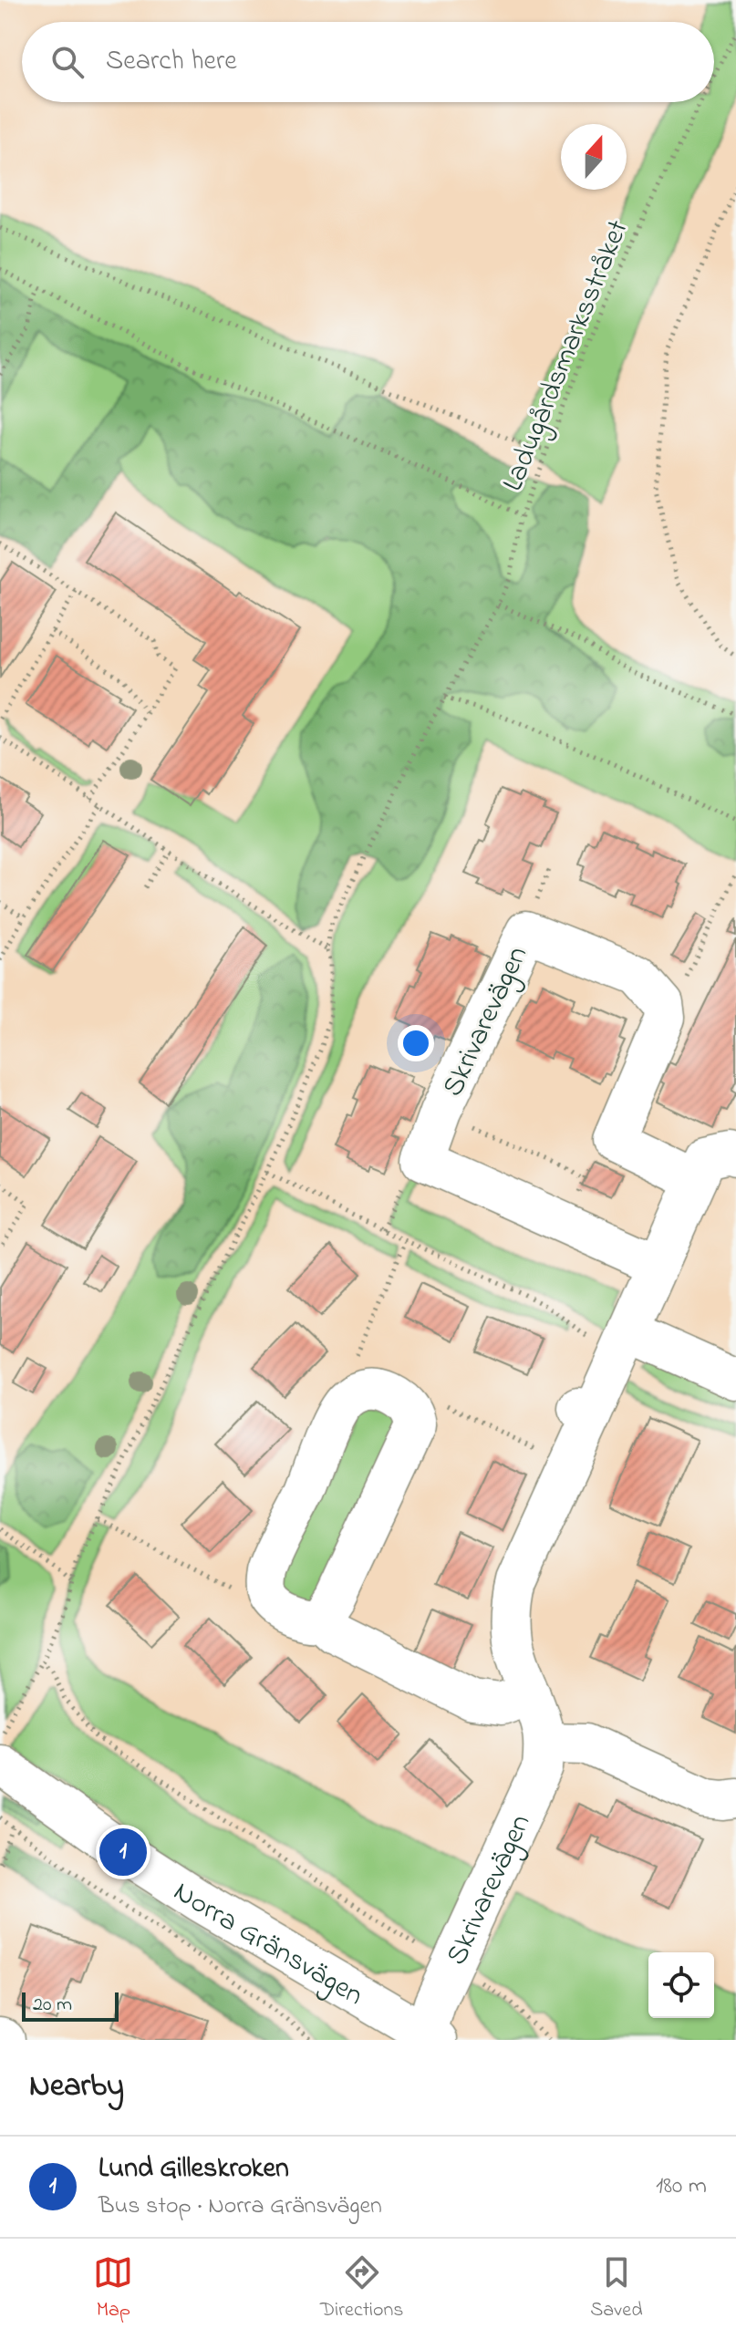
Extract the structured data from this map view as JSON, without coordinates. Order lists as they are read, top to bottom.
{
  "streets": {
    "street": ["Skrivarevägen", "Norra Gränsvägen"],
    "path": ["Ladugårdsmarksstråket"]
  },
  "crossings": [
    ["Skrivarevägen", "Norra Gränsvägen"]
  ],
  "scale_bar": "20 m",
  "north": "top",
  "page": {
    "search": "Search here",
    "pins": "1",
    "scale": "20 m",
    "heading": "Nearby",
    "list": [
      {
        "mark": "1",
        "name": "Lund Gilleskroken",
        "note": "Bus stop · Norra Gränsvägen",
        "value": "180 m"
      }
    ],
    "nav": ["Map", "Directions", "Saved"]
  }
}
